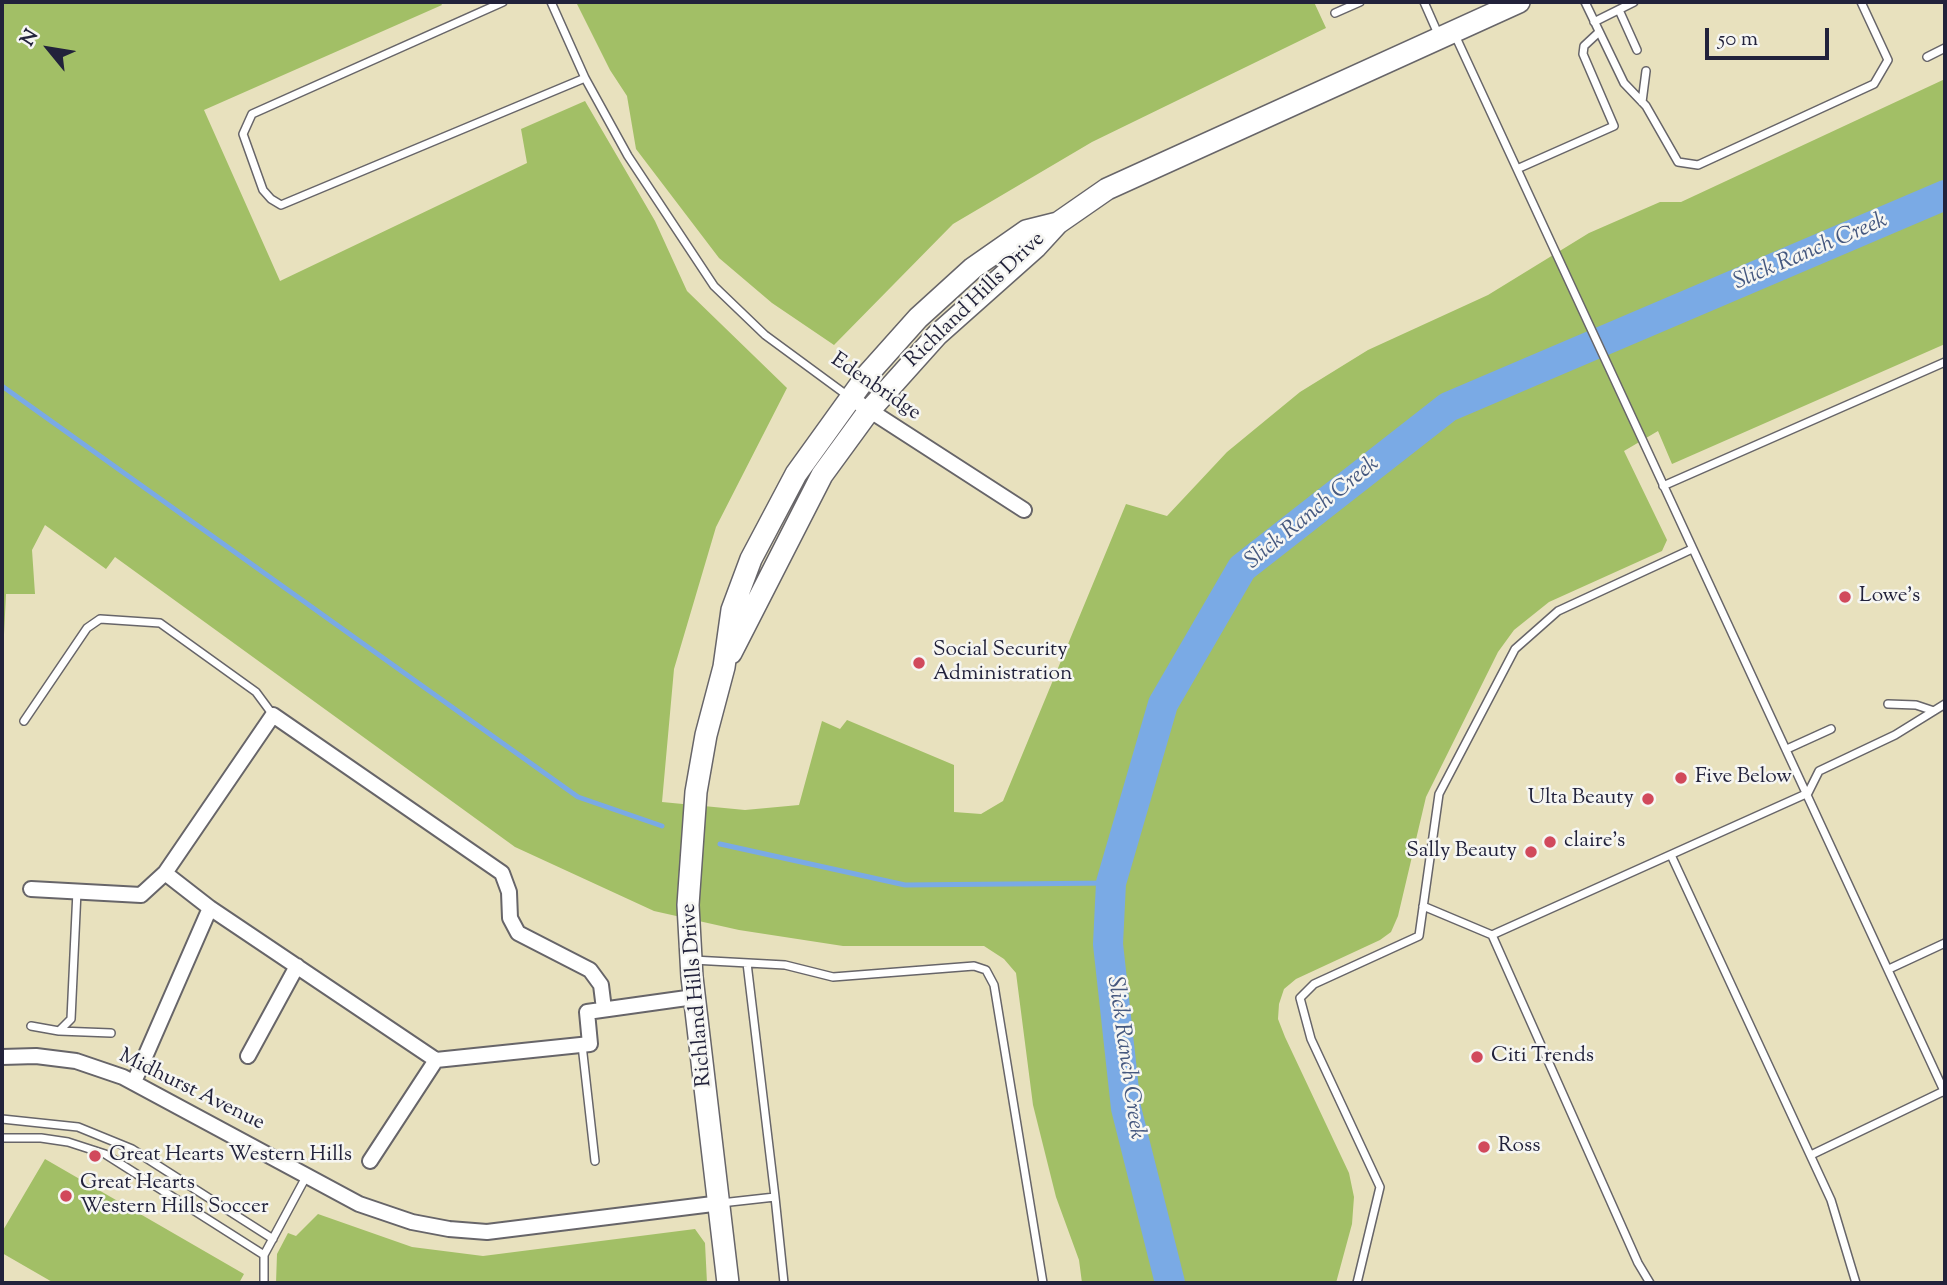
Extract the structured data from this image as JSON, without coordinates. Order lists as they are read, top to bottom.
{
  "streets": {
    "street": ["Richland Hills Drive", "Edenbridge", "Midhurst Avenue"]
  },
  "crossings": [
    ["Richland Hills Drive", "Edenbridge"],
    ["Richland Hills Drive", "Midhurst Avenue"]
  ],
  "water": ["Slick Ranch Creek"],
  "places": [
    "Lowe's",
    "Social Security Administration",
    "Five Below",
    "Ulta Beauty",
    "claire's",
    "Sally Beauty",
    "Citi Trends",
    "Ross",
    "Great Hearts Western Hills",
    "Great Hearts Western Hills Soccer"
  ],
  "scale_bar": "50 m",
  "north": "top left"
}
